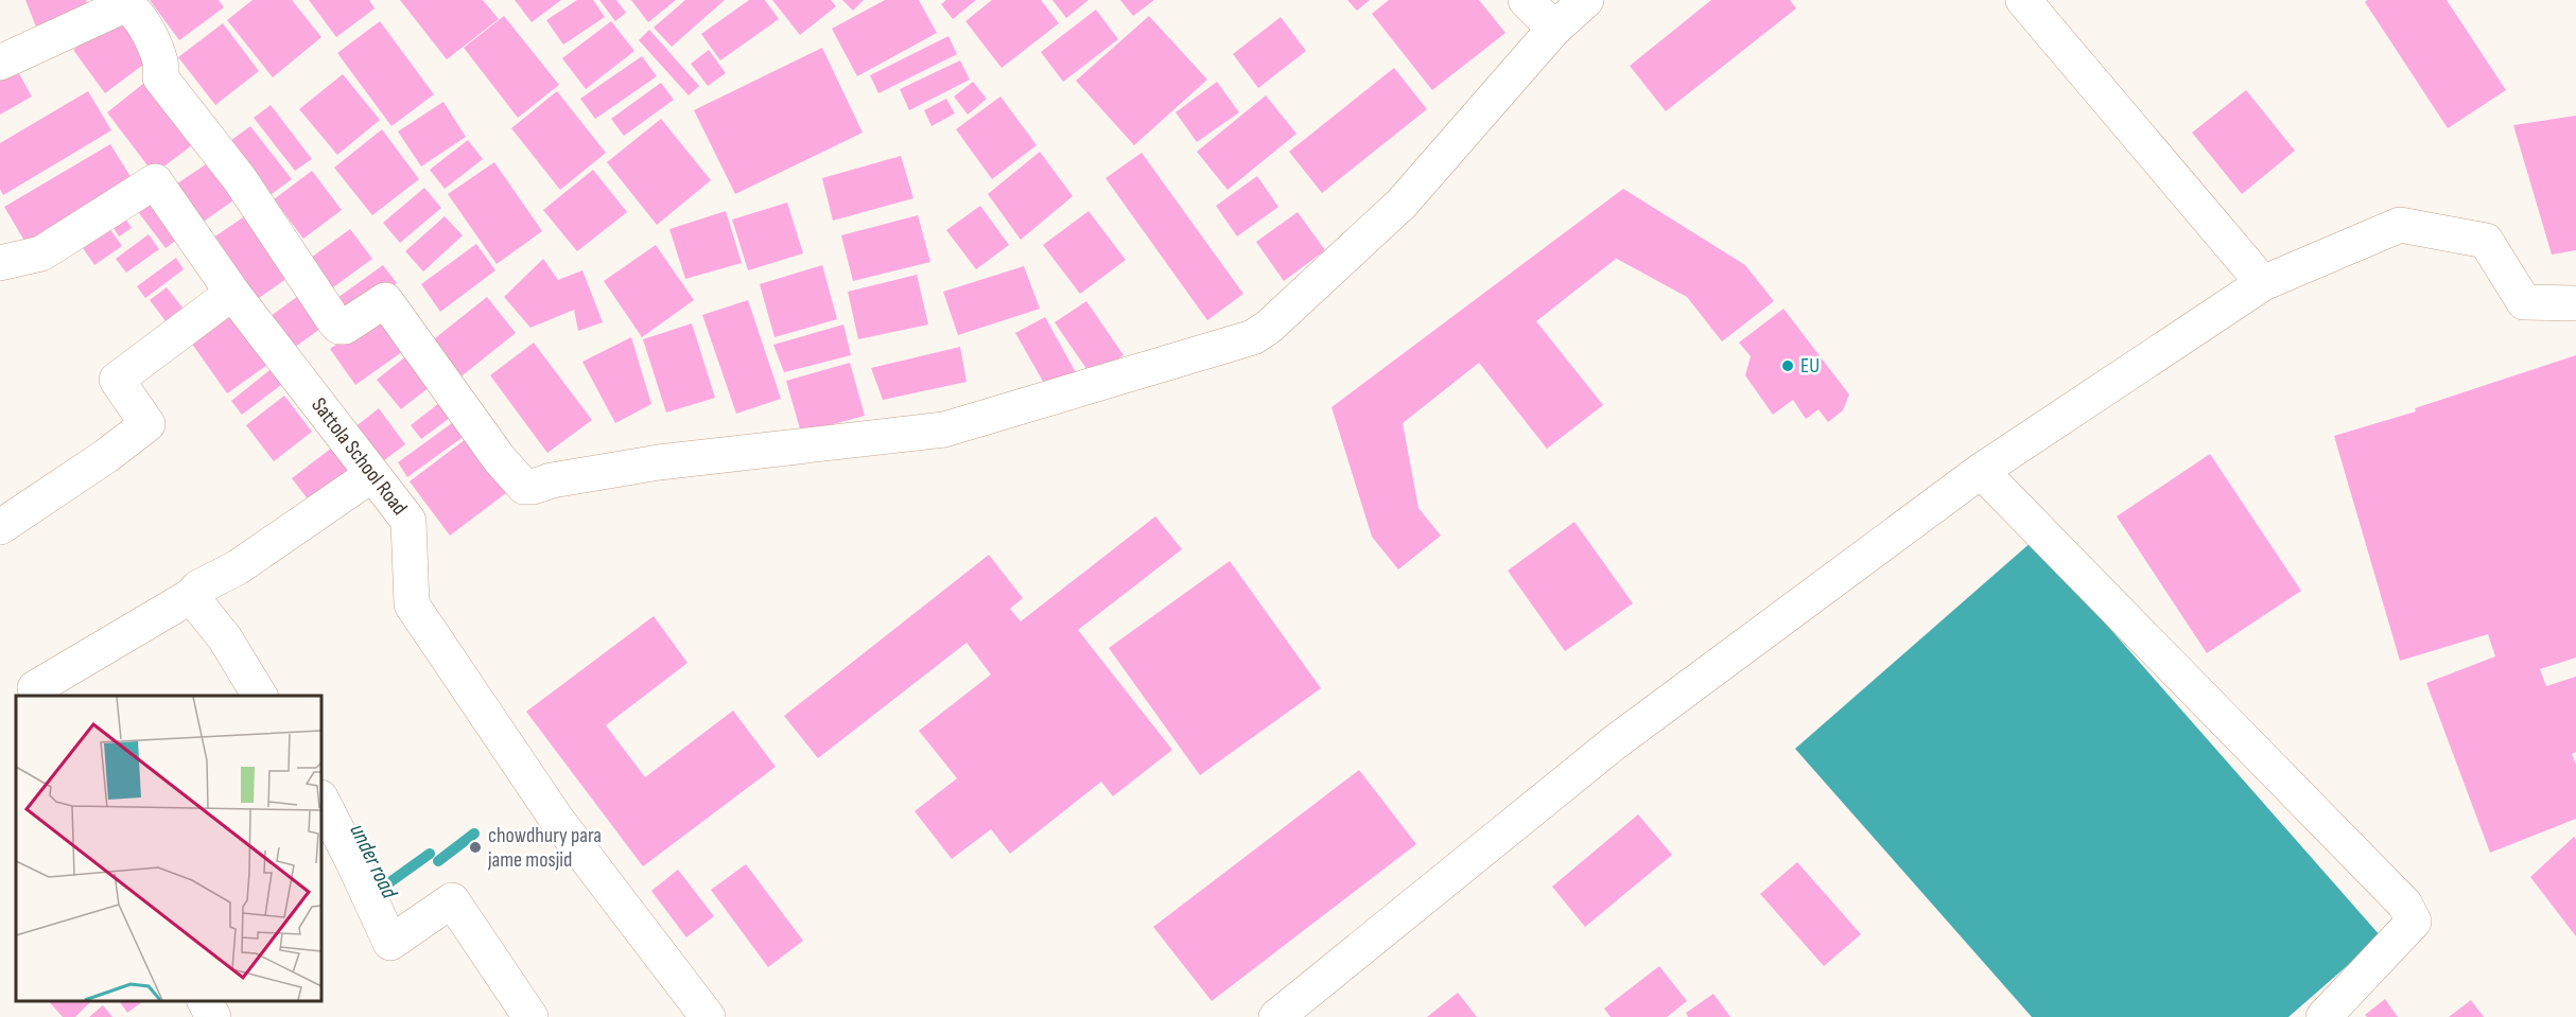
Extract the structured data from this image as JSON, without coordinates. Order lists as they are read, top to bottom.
{
  "streets": {
    "street": ["Sattola School Road"]
  },
  "water": ["under road"],
  "places": ["EU", "chowdhury para jame mosjid"]
}
